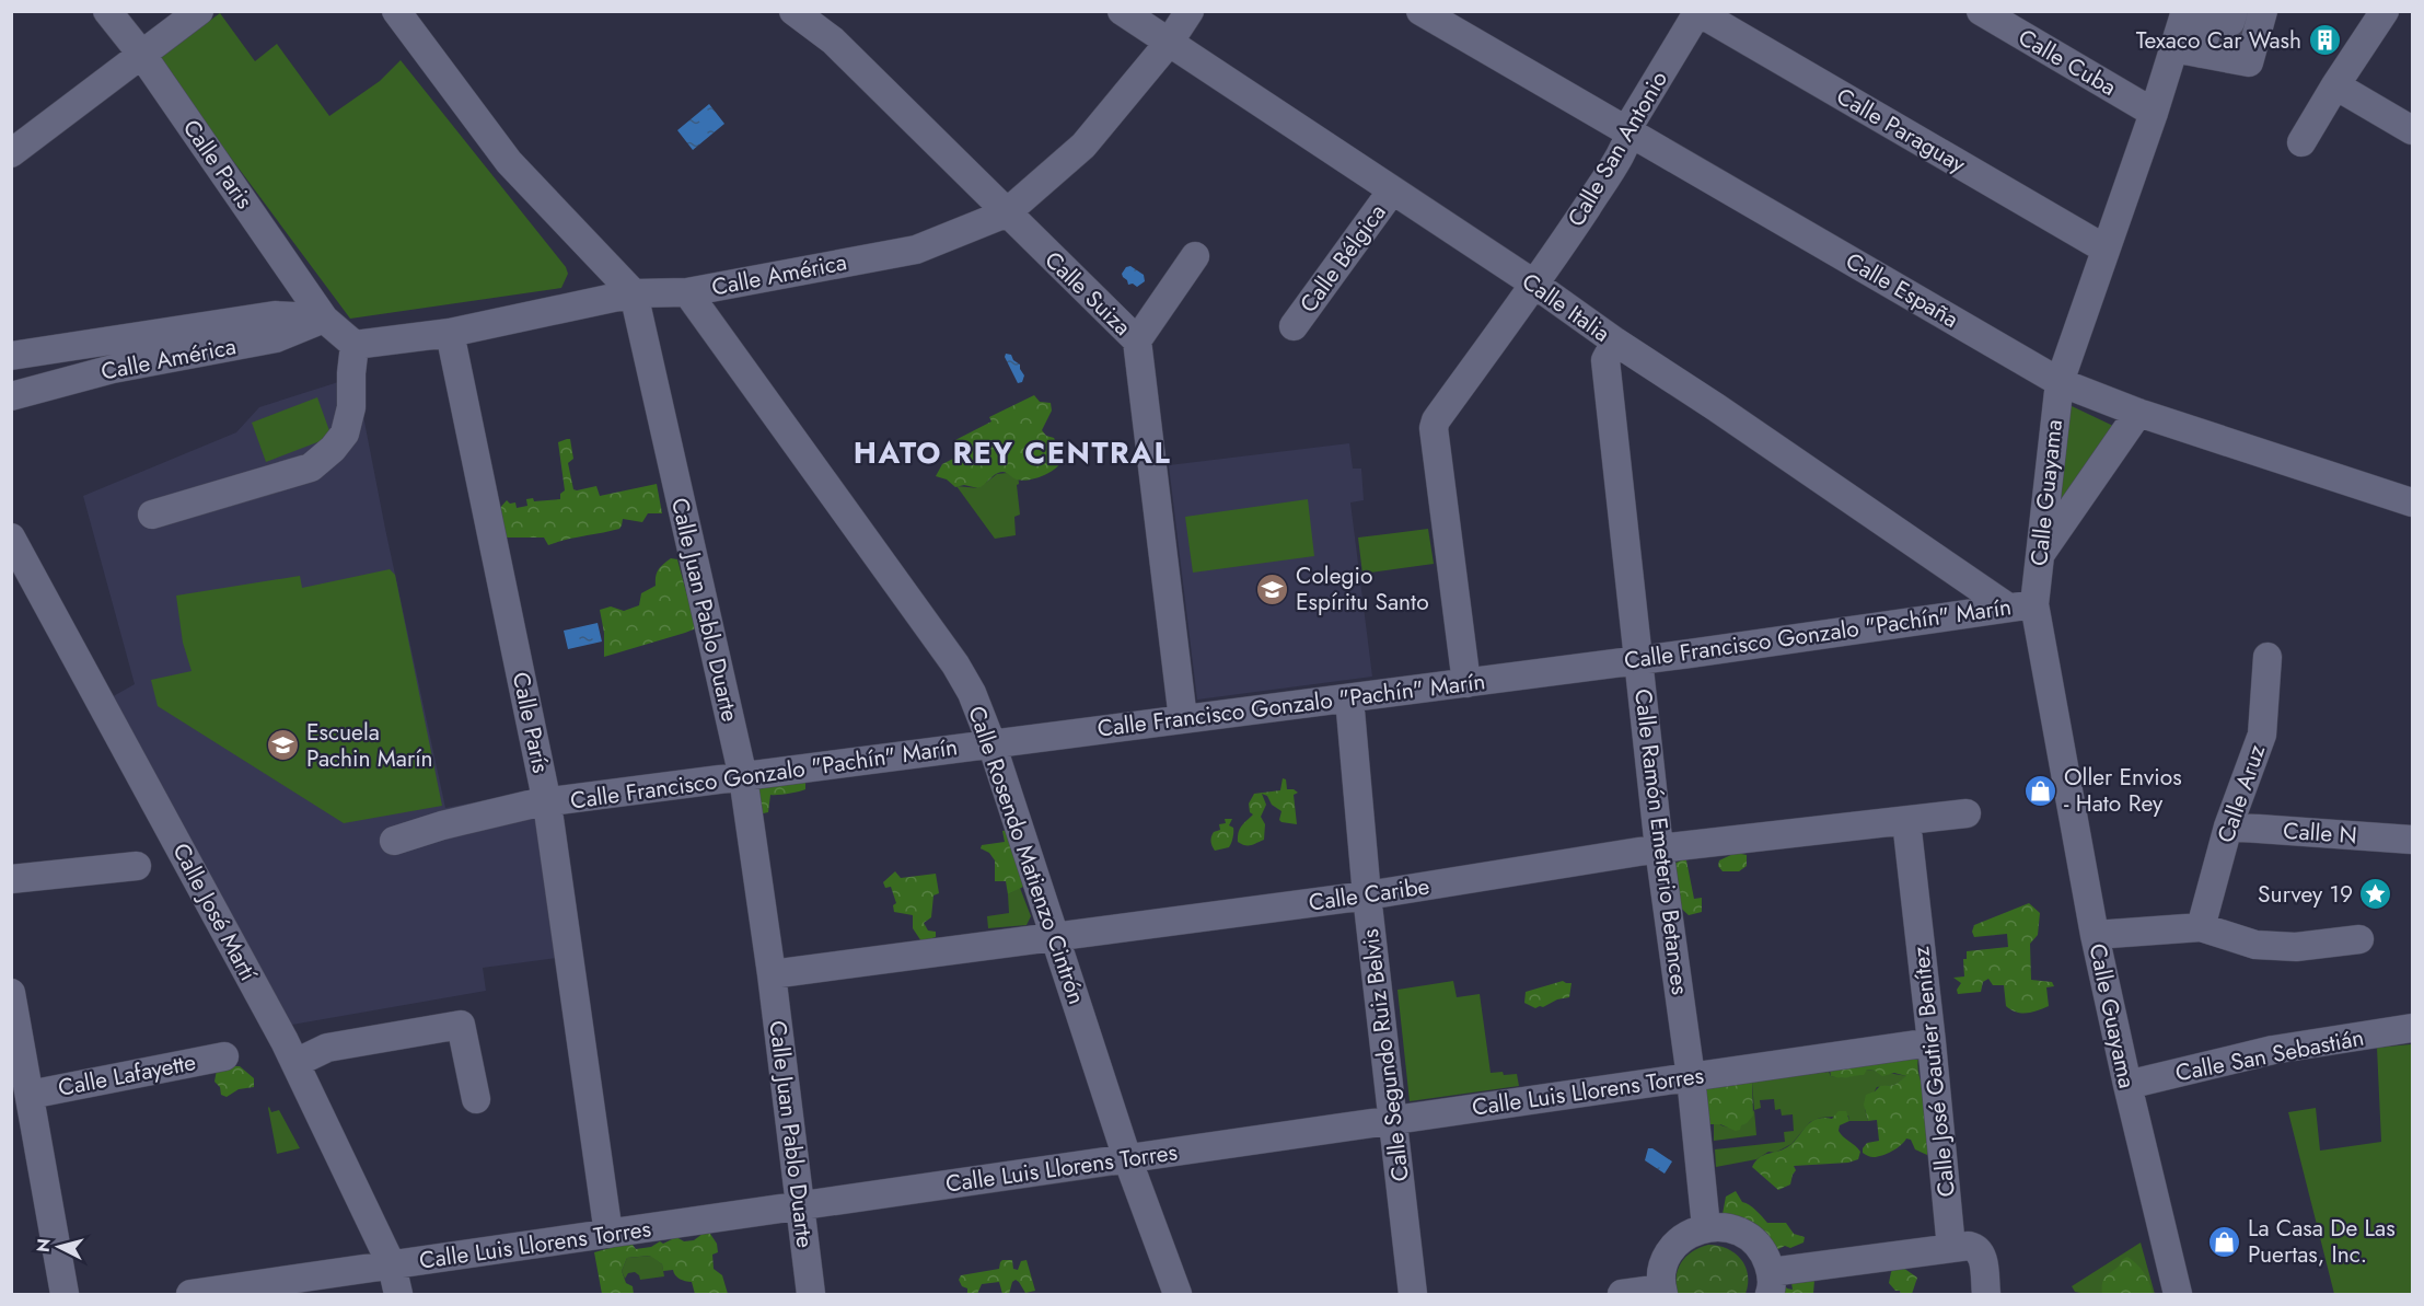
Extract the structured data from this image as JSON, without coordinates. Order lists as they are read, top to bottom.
{
  "streets": {
    "street": [
      "Calle Cuba",
      "Calle Paraguay",
      "Calle San Antonio",
      "Calle Paris",
      "Calle Bélgica",
      "Calle América",
      "Calle España",
      "Calle Suiza",
      "Calle Italia",
      "Calle Guayama",
      "Calle Juan Pablo Duarte",
      "Calle Francisco Gonzalo \"Pachín\" Marín",
      "Calle París",
      "Calle Aruz",
      "Calle N",
      "Calle Ramón Emeterio Betances",
      "Calle Rosendo Matienzo Cintrón",
      "Calle Caribe",
      "Calle José Martí",
      "Calle Segundo Ruiz Belvis",
      "Calle San Sebastián",
      "Calle José Gautier Benítez",
      "Calle Lafayette",
      "Calle Luis Llorens Torres"
    ]
  },
  "crossings": [
    ["Calle Cuba", "Calle Guayama"],
    ["Calle Paraguay", "Calle San Antonio"],
    ["Calle Paraguay", "Calle Guayama"],
    ["Calle San Antonio", "Calle España"],
    ["Calle San Antonio", "Calle Italia"],
    ["Calle San Antonio", "Calle Francisco Gonzalo \"Pachín\" Marín"],
    ["Calle Paris", "Calle América"],
    ["Calle Bélgica", "Calle Italia"],
    ["Calle América", "Calle Suiza"],
    ["Calle América", "Calle Italia"],
    ["Calle América", "Calle Juan Pablo Duarte"],
    ["Calle América", "Calle París"],
    ["Calle América", "Calle Rosendo Matienzo Cintrón"],
    ["Calle España", "Calle Guayama"],
    ["Calle Suiza", "Calle Francisco Gonzalo \"Pachín\" Marín"],
    ["Calle Italia", "Calle Guayama"],
    ["Calle Italia", "Calle Francisco Gonzalo \"Pachín\" Marín"],
    ["Calle Italia", "Calle Ramón Emeterio Betances"],
    ["Calle Guayama", "Calle Francisco Gonzalo \"Pachín\" Marín"],
    ["Calle Guayama", "Calle San Sebastián"],
    ["Calle Juan Pablo Duarte", "Calle Francisco Gonzalo \"Pachín\" Marín"],
    ["Calle Juan Pablo Duarte", "Calle Caribe"],
    ["Calle Juan Pablo Duarte", "Calle Luis Llorens Torres"],
    ["Calle Francisco Gonzalo \"Pachín\" Marín", "Calle París"],
    ["Calle Francisco Gonzalo \"Pachín\" Marín", "Calle Ramón Emeterio Betances"],
    ["Calle Francisco Gonzalo \"Pachín\" Marín", "Calle Rosendo Matienzo Cintrón"],
    ["Calle Francisco Gonzalo \"Pachín\" Marín", "Calle Segundo Ruiz Belvis"],
    ["Calle París", "Calle Luis Llorens Torres"],
    ["Calle Aruz", "Calle N"],
    ["Calle Ramón Emeterio Betances", "Calle Caribe"],
    ["Calle Ramón Emeterio Betances", "Calle Luis Llorens Torres"],
    ["Calle Rosendo Matienzo Cintrón", "Calle Caribe"],
    ["Calle Rosendo Matienzo Cintrón", "Calle Luis Llorens Torres"],
    ["Calle Caribe", "Calle Segundo Ruiz Belvis"],
    ["Calle Caribe", "Calle José Gautier Benítez"],
    ["Calle José Martí", "Calle Luis Llorens Torres"],
    ["Calle Segundo Ruiz Belvis", "Calle Luis Llorens Torres"],
    ["Calle José Gautier Benítez", "Calle Luis Llorens Torres"]
  ],
  "districts": ["HATO REY CENTRAL"],
  "places": {
    "building": ["Texaco Car Wash"],
    "school or university": ["Colegio Espíritu Santo", "Escuela Pachin Marín"],
    "shop": ["Oller Envios - Hato Rey", "La Casa De Las Puertas, Inc."],
    "place": ["Survey 19"]
  },
  "north": "left"
}
